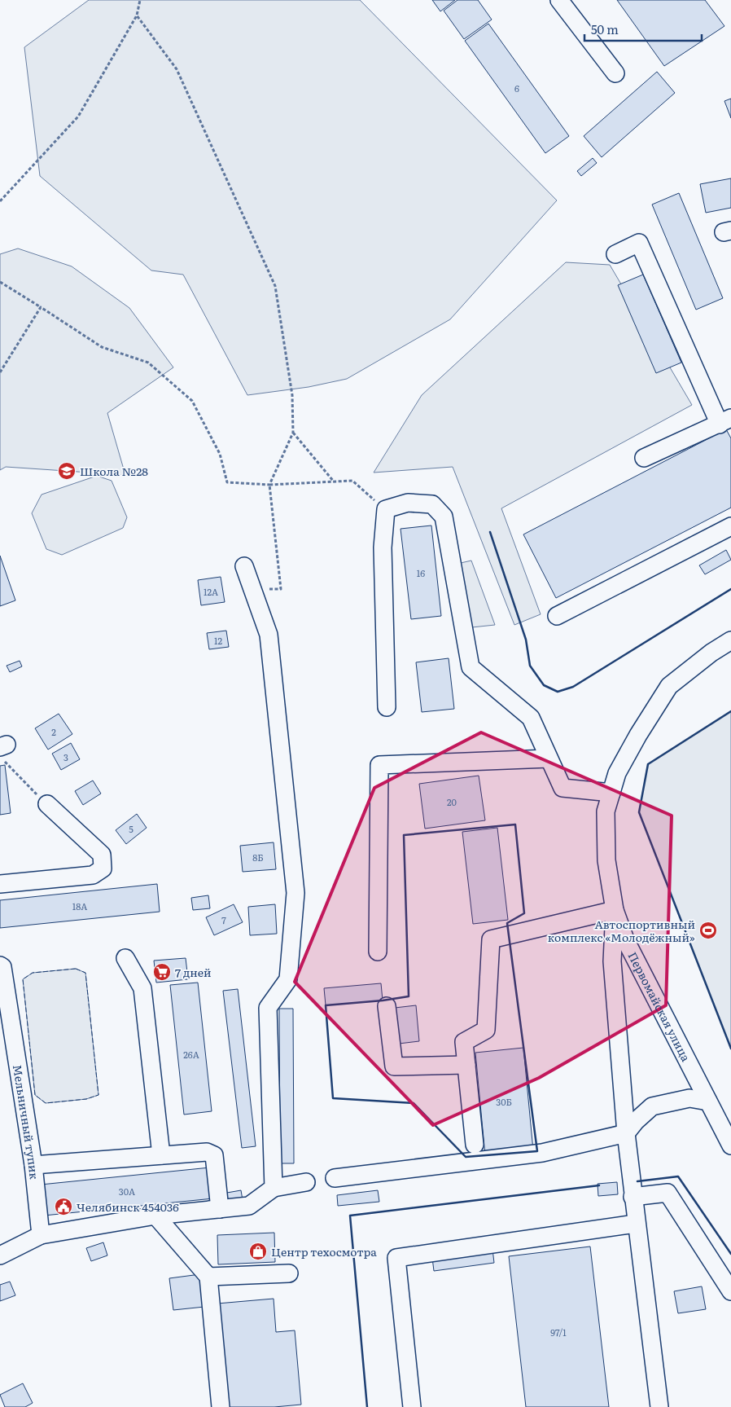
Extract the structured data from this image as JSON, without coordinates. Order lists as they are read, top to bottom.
{
  "streets": {
    "street": ["Первомайская улица", "Мельничный тупик"]
  },
  "places": {
    "school or university": ["Школа №28"],
    "sports": ["Автоспортивный комплекс «Молодёжный»"],
    "supermarket": ["7 дней"],
    "public building": ["Челябинск 454036"],
    "shop": ["Центр техосмотра"]
  },
  "house_numbers": [
    "6",
    "16",
    "12А",
    "12",
    "2",
    "3",
    "20",
    "5",
    "8Б",
    "18А",
    "7",
    "26А",
    "30Б",
    "30А",
    "97/1"
  ],
  "scale_bar": "50 m"
}
